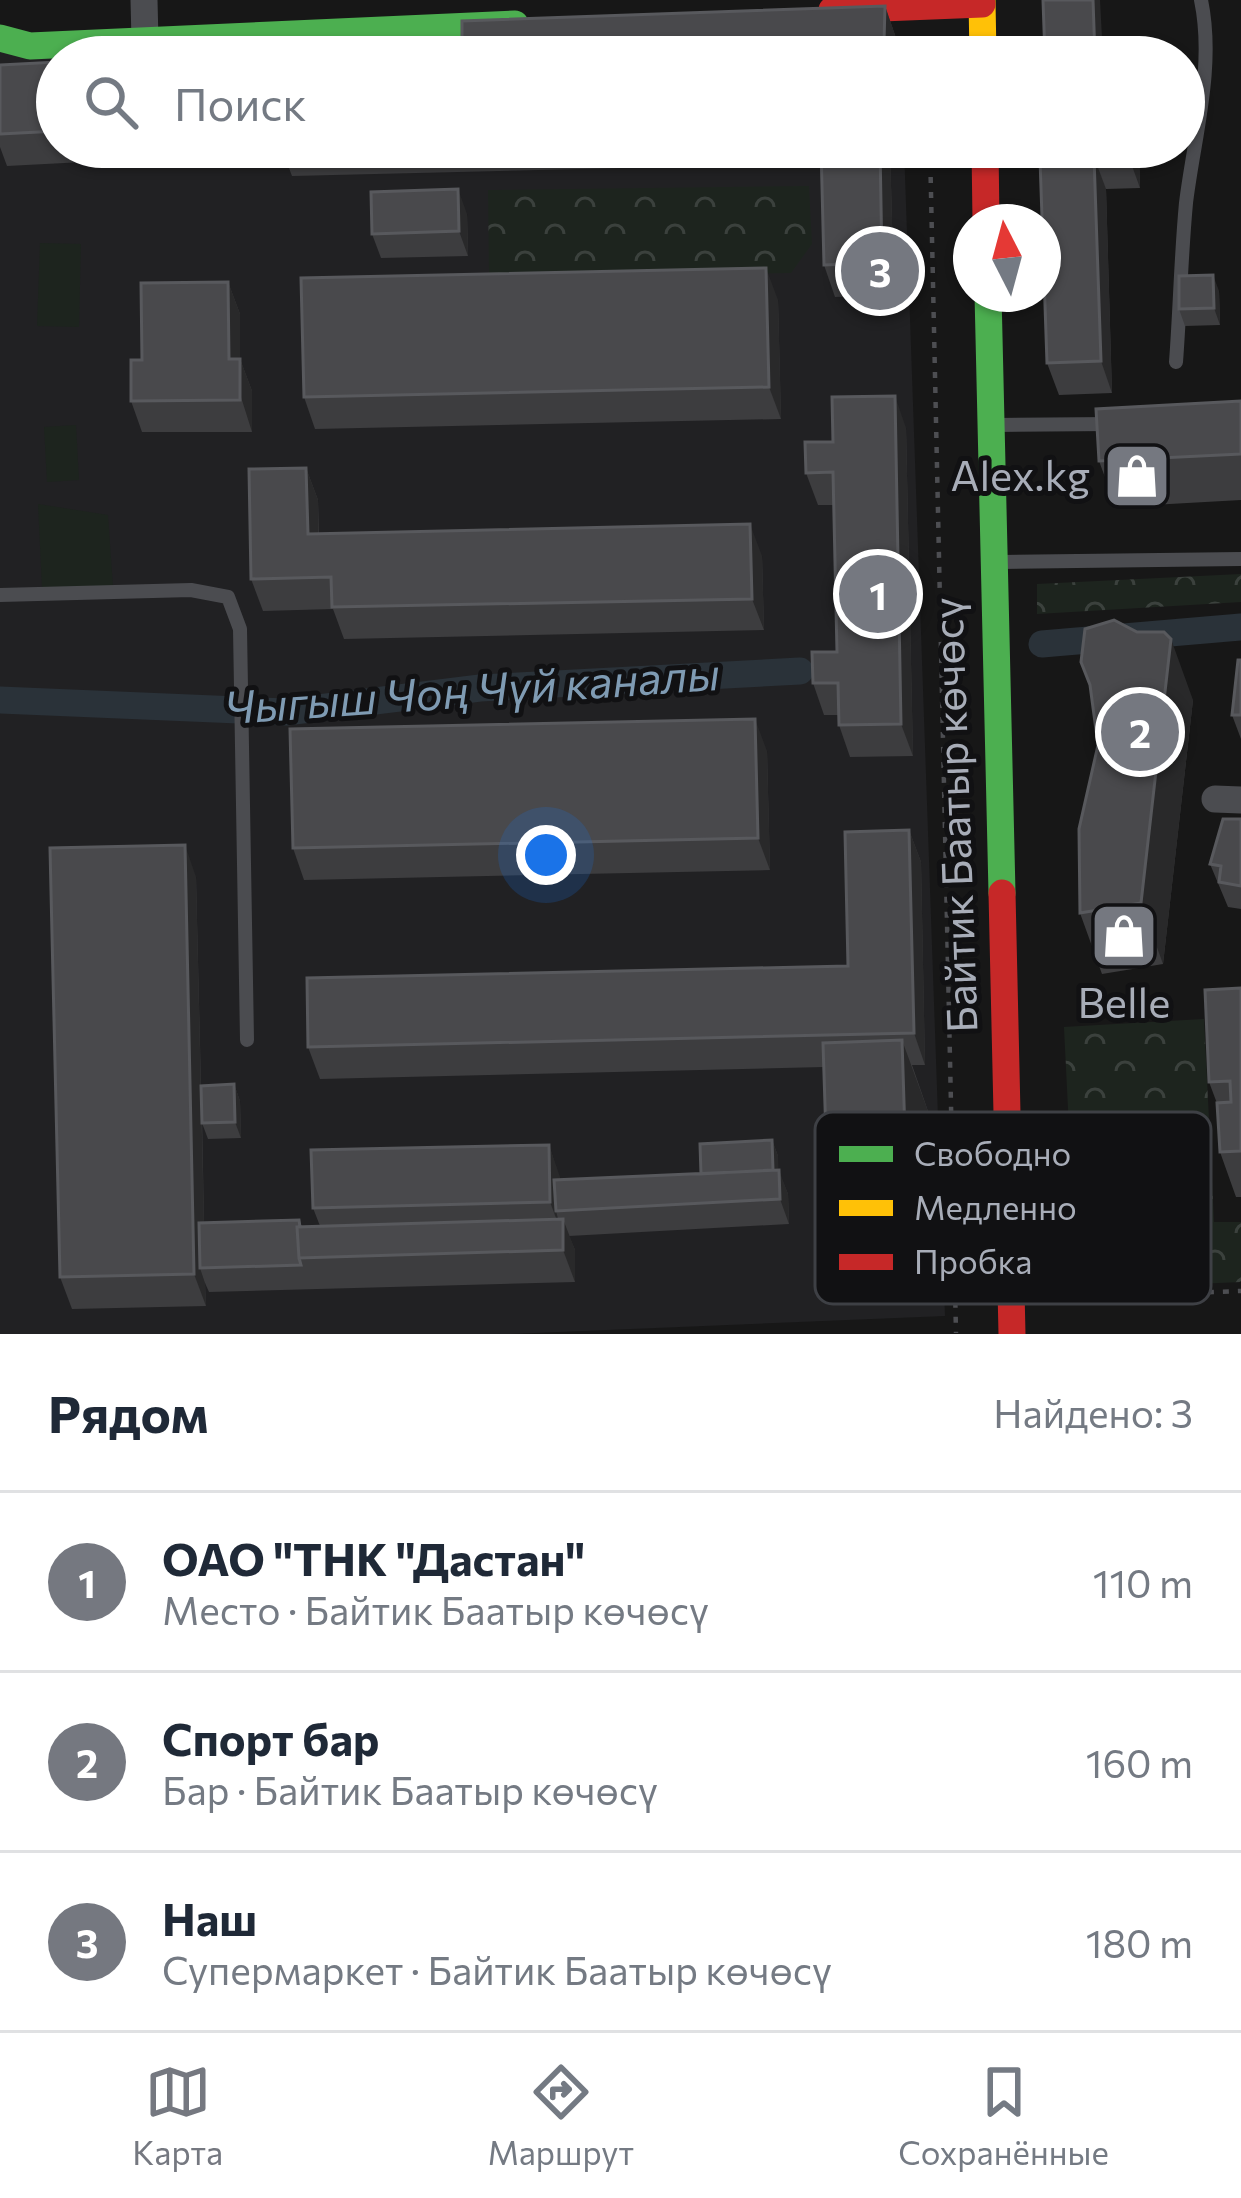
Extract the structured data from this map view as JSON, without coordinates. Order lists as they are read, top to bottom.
{
  "streets": {
    "main road": ["Байтик Баатыр көчөсү"]
  },
  "water": ["Чыгыш Чоң Чүй каналы"],
  "places": {
    "shop": ["Alex.kg", "Belle"]
  },
  "legend": ["Свободно", "Медленно", "Пробка"],
  "north": "top",
  "page": {
    "search": "Поиск",
    "pins": ["3", "1", "2"],
    "heading": ["Рядом", "Найдено: 3"],
    "list": [
      {
        "mark": "1",
        "name": "ОАО \"ТНК \"Дастан\"",
        "note": "Место · Байтик Баатыр көчөсү",
        "value": "110 m"
      },
      {
        "mark": "2",
        "name": "Спорт бар",
        "note": "Бар · Байтик Баатыр көчөсү",
        "value": "160 m"
      },
      {
        "mark": "3",
        "name": "Наш",
        "note": "Супермаркет · Байтик Баатыр көчөсү",
        "value": "180 m"
      }
    ],
    "nav": ["Карта", "Маршрут", "Сохранённые"]
  }
}
